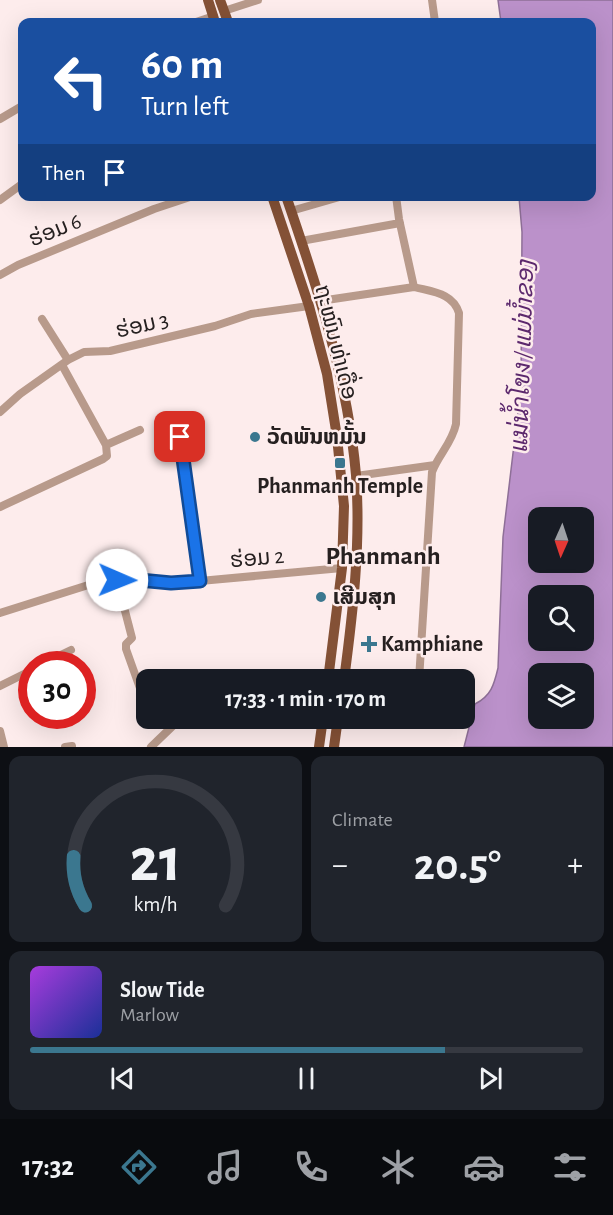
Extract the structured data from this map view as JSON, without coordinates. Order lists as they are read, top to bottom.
{
  "streets": {
    "main road": ["ຖະໝົນ ທ່າເດື່ອ"],
    "street": ["ຮ່ອມ 6", "ຮ່ອມ 3", "ຮ່ອມ 2"]
  },
  "crossings": [
    ["ຮ່ອມ 3", "ຖະໝົນ ທ່າເດື່ອ"],
    ["ຖະໝົນ ທ່າເດື່ອ", "ຮ່ອມ 2"]
  ],
  "districts": ["Phanmanh"],
  "water": ["แม่น้ำโขง / ແມ່ນ້ຳຂອງ"],
  "places": {
    "other": ["ວັດພັນຫມັ້ນ", "ເສີມສຸກ"],
    "transit": ["Phanmanh Temple"],
    "health": ["Kamphiane"]
  },
  "north": "bottom",
  "page": {
    "turn": ["60 m", "Turn left"],
    "then": "Then",
    "limit": "30",
    "trip": "17:33 · 1 min · 170 m",
    "tile": "Climate",
    "heat": ["−", "20.5°", "+"],
    "song": ["Slow Tide", "Marlow"],
    "tabs": "17:32",
    "gauge": ["21", "km/h"]
  }
}
